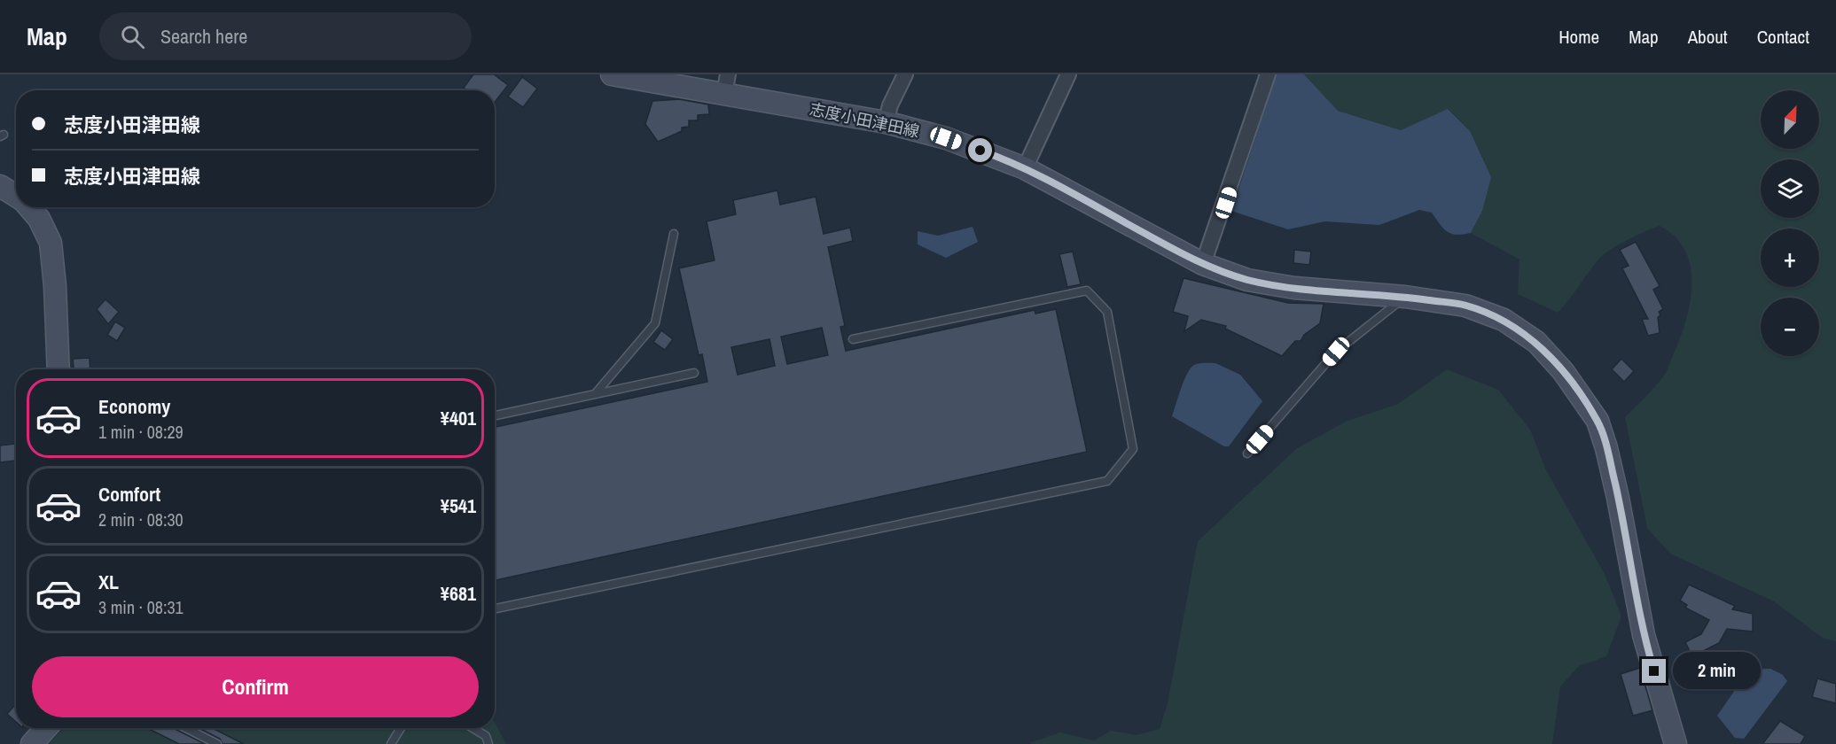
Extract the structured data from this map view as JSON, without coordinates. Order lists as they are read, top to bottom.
{
  "streets": {
    "main road": ["志度小田津田線"]
  },
  "north": "top right",
  "page": {
    "header": "Map",
    "search": "Search here",
    "nav": [
      "Home",
      "Map",
      "About",
      "Contact"
    ],
    "map_buttons": ["+", "−"],
    "banner": ["志度小田津田線", "志度小田津田線"],
    "list": [
      {
        "name": "Economy",
        "note": "1 min · 08:29",
        "value": "¥401"
      },
      {
        "name": "Comfort",
        "note": "2 min · 08:30",
        "value": "¥541"
      },
      {
        "name": "XL",
        "note": "3 min · 08:31",
        "value": "¥681"
      }
    ],
    "buttons": "Confirm",
    "bubble": "2 min"
  }
}
